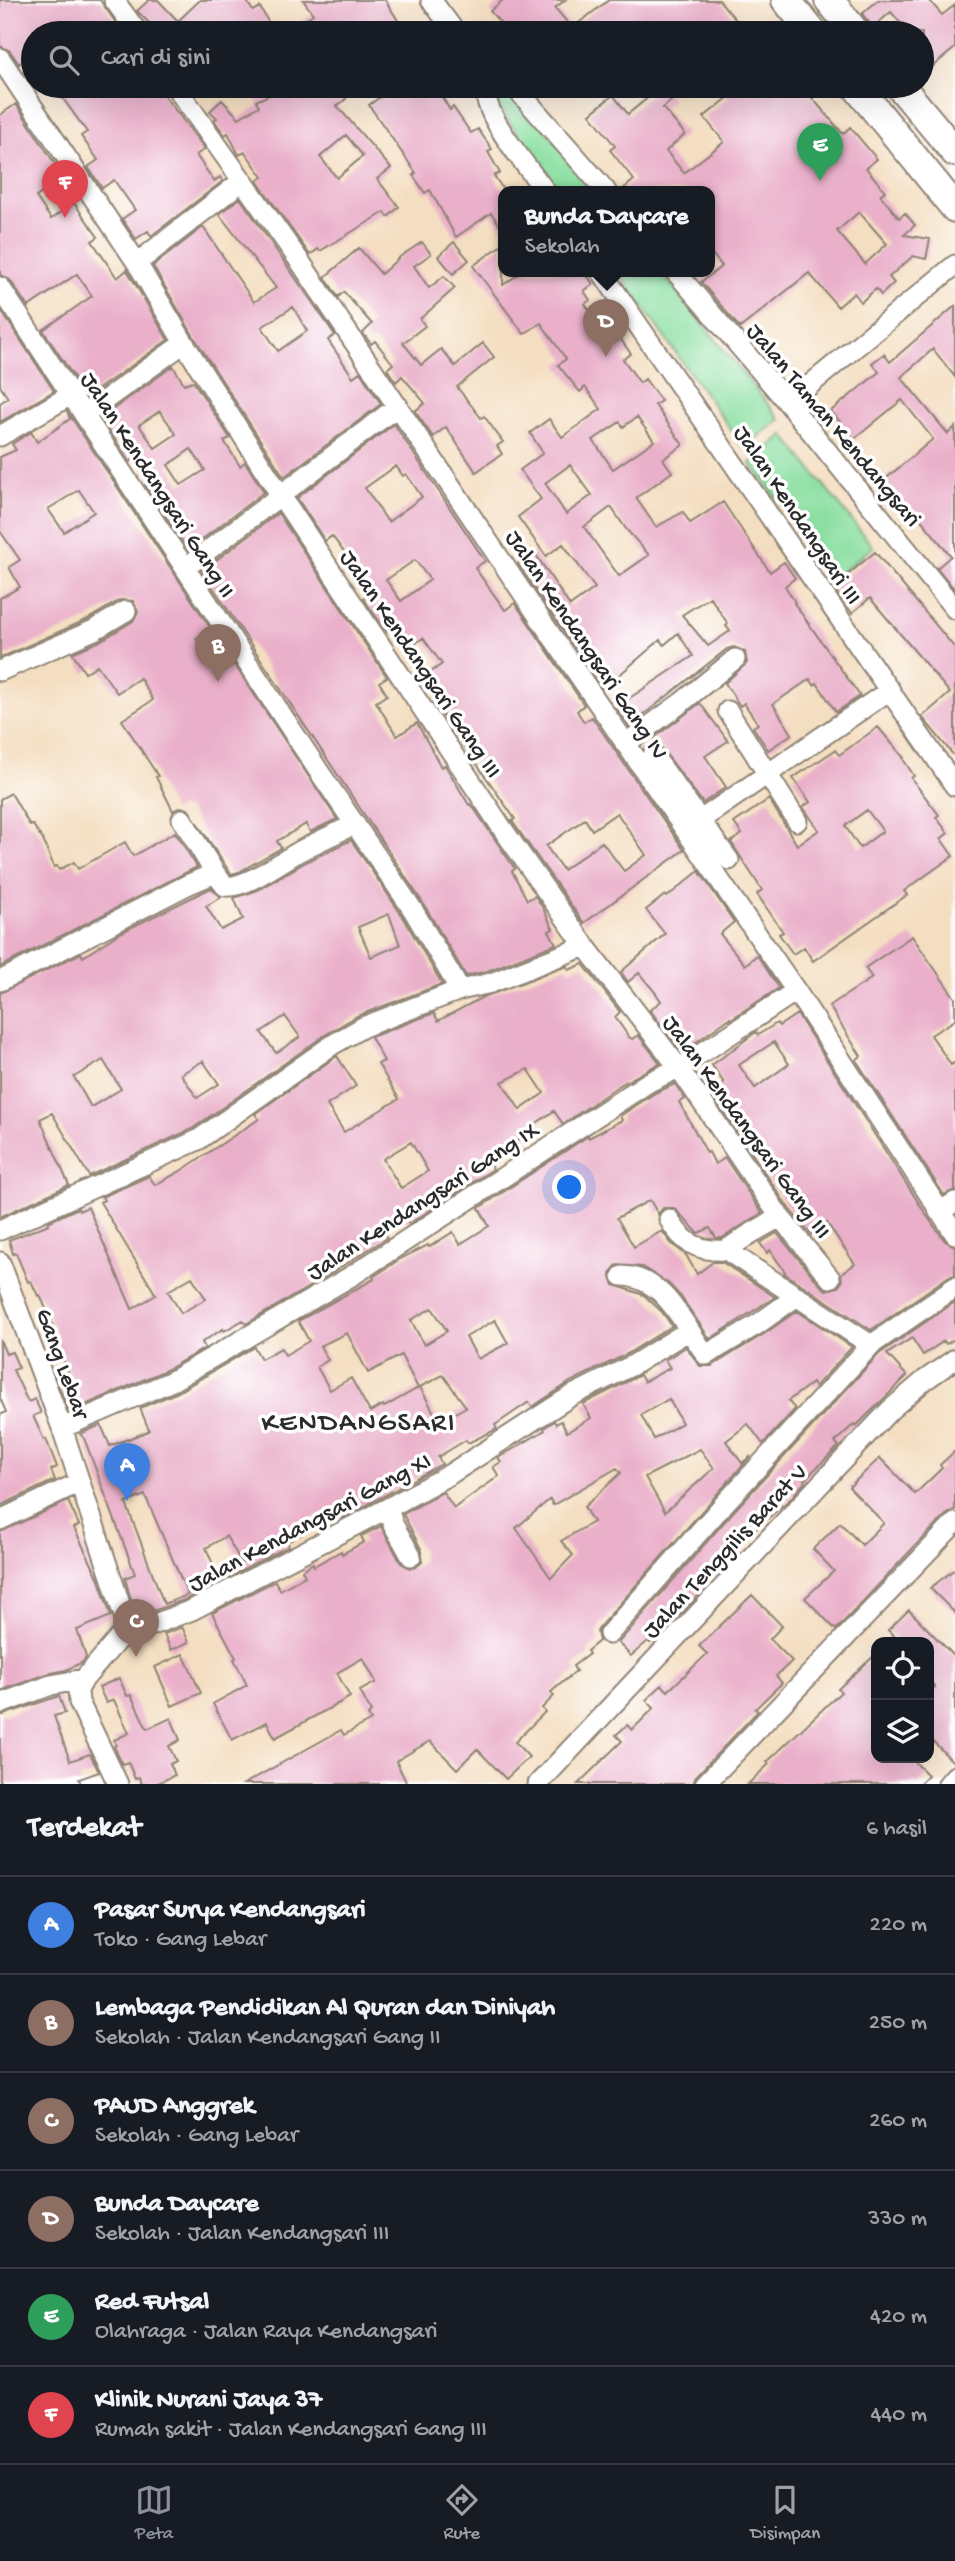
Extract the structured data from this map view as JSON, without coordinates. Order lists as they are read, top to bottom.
{
  "streets": {
    "street": [
      "Jalan Taman Kendangsari",
      "Jalan Kendangsari Gang II",
      "Jalan Kendangsari III",
      "Jalan Kendangsari Gang IV",
      "Jalan Kendangsari Gang III",
      "Jalan Kendangsari Gang IX",
      "Gang Lebar",
      "Jalan Kendangsari Gang XI",
      "Jalan Tenggilis Barat V"
    ]
  },
  "crossings": [
    ["Jalan Kendangsari Gang IV", "Jalan Kendangsari Gang IX"],
    ["Jalan Kendangsari Gang III", "Jalan Kendangsari Gang IX"],
    ["Jalan Kendangsari Gang IX", "Gang Lebar"],
    ["Gang Lebar", "Jalan Kendangsari Gang XI"]
  ],
  "districts": ["KENDANGSARI"],
  "page": {
    "search": "Cari di sini",
    "pins": [
      "E",
      "F",
      "D",
      "B",
      "A",
      "C"
    ],
    "popup": ["Bunda Daycare", "Sekolah"],
    "heading": ["Terdekat", "6 hasil"],
    "list": [
      {
        "mark": "A",
        "name": "Pasar Surya Kendangsari",
        "note": "Toko · Gang Lebar",
        "value": "220 m"
      },
      {
        "mark": "B",
        "name": "Lembaga Pendidikan Al Quran dan Diniyah",
        "note": "Sekolah · Jalan Kendangsari Gang II",
        "value": "250 m"
      },
      {
        "mark": "C",
        "name": "PAUD Anggrek",
        "note": "Sekolah · Gang Lebar",
        "value": "260 m"
      },
      {
        "mark": "D",
        "name": "Bunda Daycare",
        "note": "Sekolah · Jalan Kendangsari III",
        "value": "330 m"
      },
      {
        "mark": "E",
        "name": "Red Futsal",
        "note": "Olahraga · Jalan Raya Kendangsari",
        "value": "420 m"
      },
      {
        "mark": "F",
        "name": "Klinik Nurani Jaya 37",
        "note": "Rumah sakit · Jalan Kendangsari Gang III",
        "value": "440 m"
      }
    ],
    "nav": ["Peta", "Rute", "Disimpan"]
  }
}
